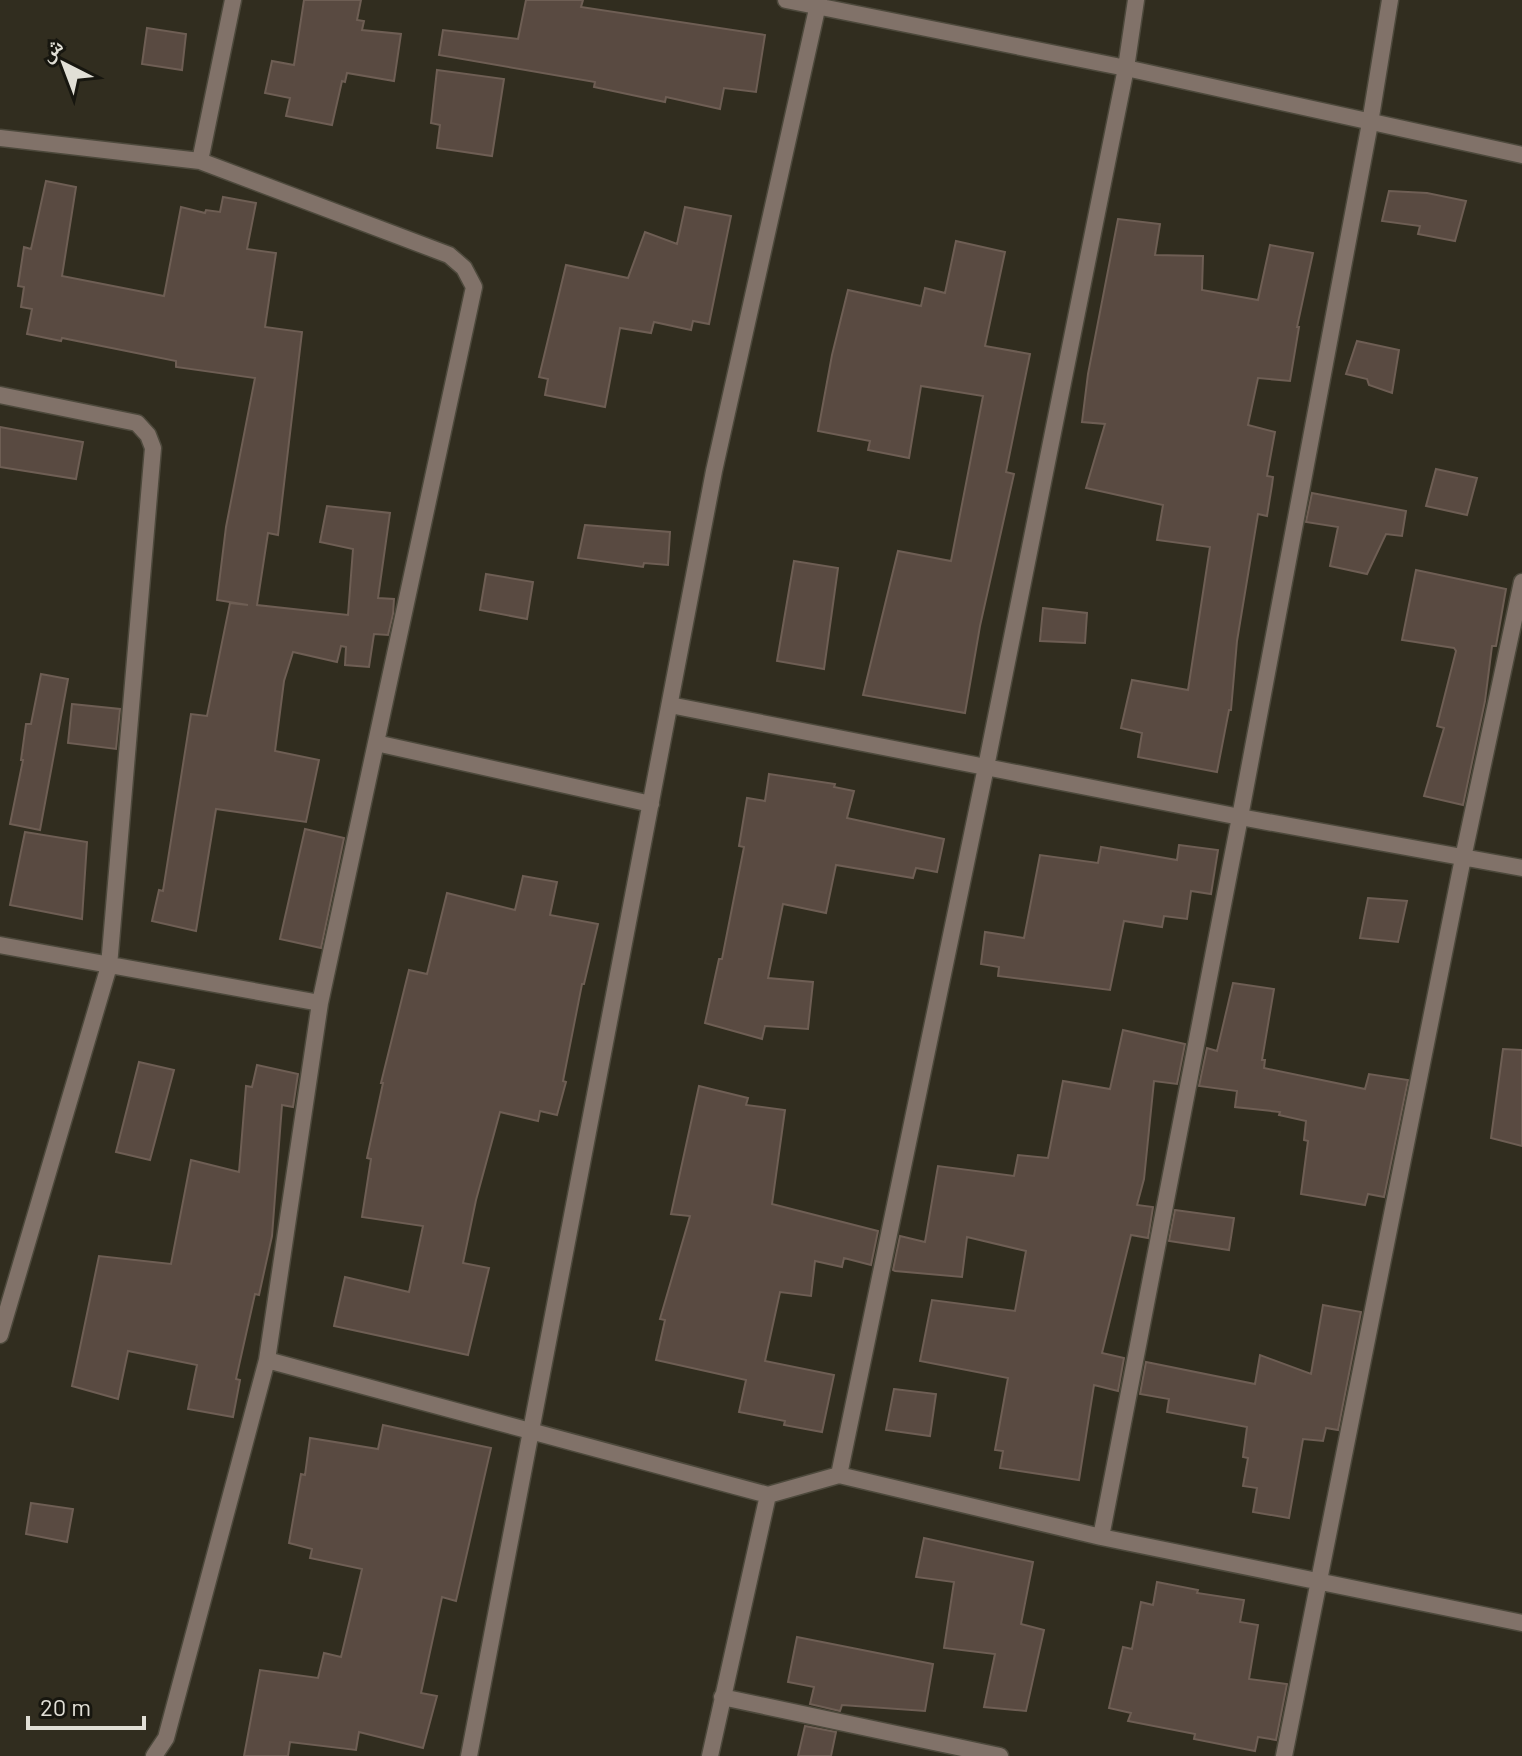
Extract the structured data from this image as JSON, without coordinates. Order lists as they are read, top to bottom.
{
  "scale_bar": "20 m",
  "north": "top left"
}
